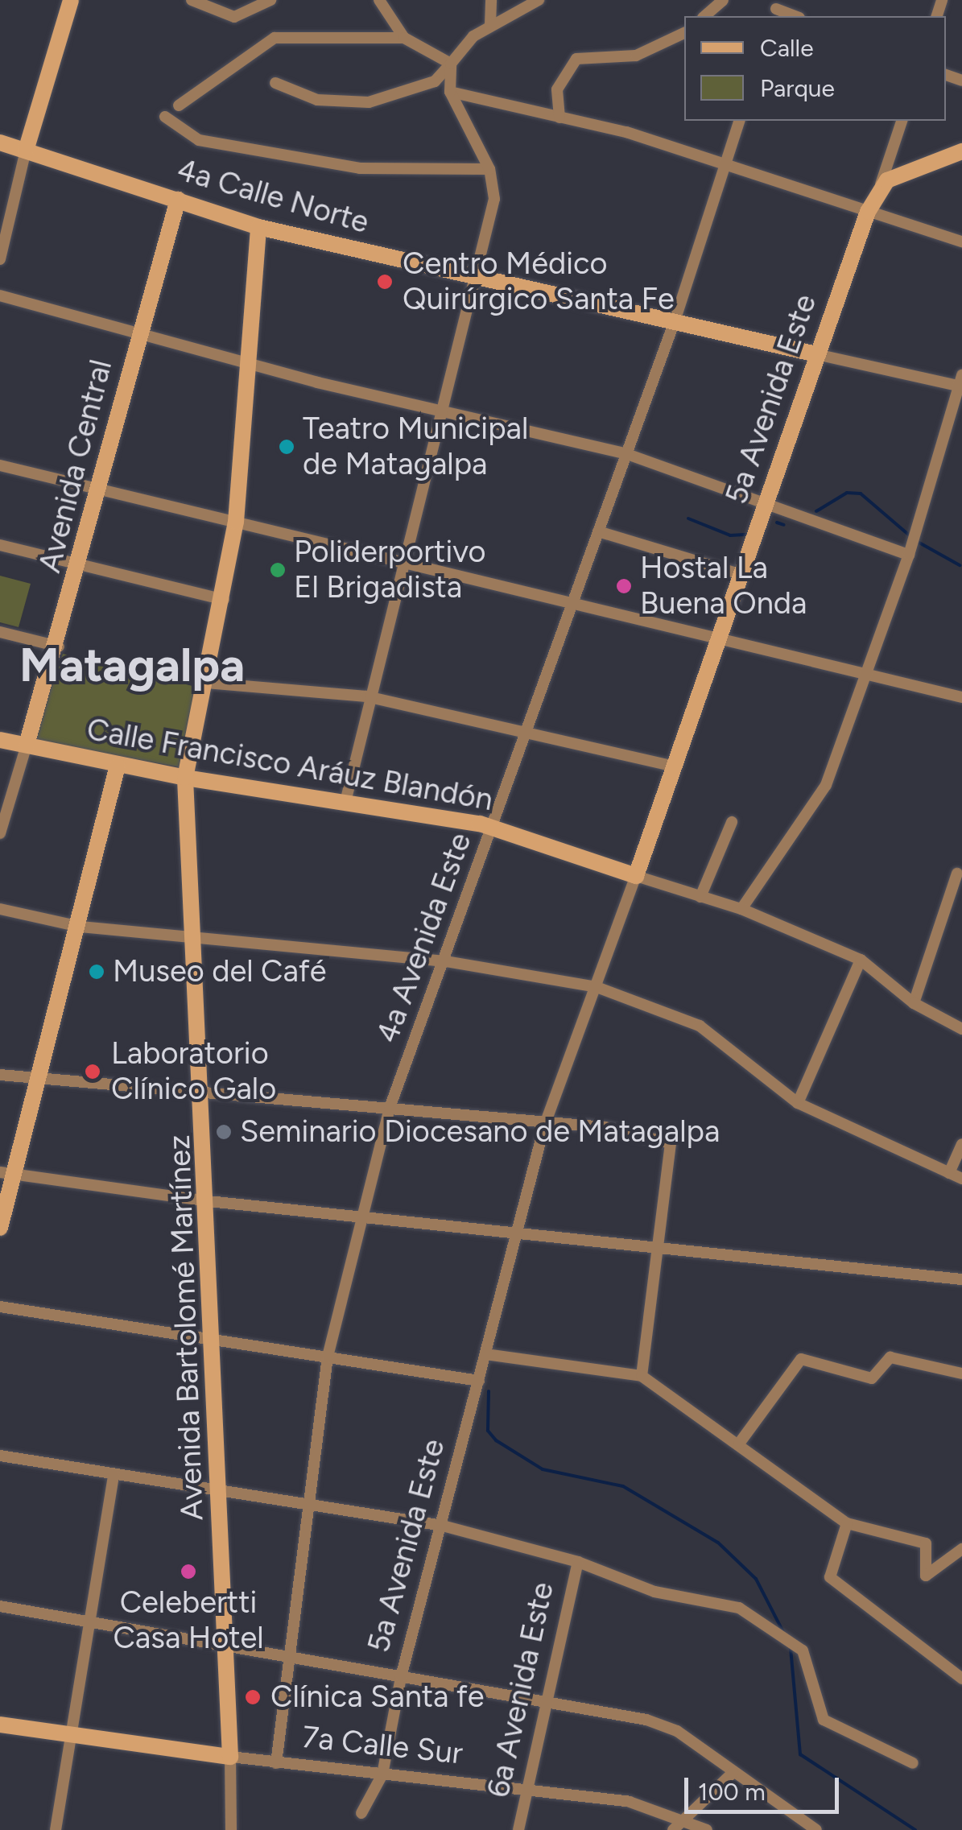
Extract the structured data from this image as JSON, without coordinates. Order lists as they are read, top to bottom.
{
  "streets": {
    "street": [
      "4a Calle Norte",
      "5a Avenida Este",
      "Avenida Central",
      "Calle Francisco Aráuz Blandón",
      "4a Avenida Este",
      "Avenida Bartolomé Martínez",
      "6a Avenida Este",
      "7a Calle Sur"
    ]
  },
  "crossings": [
    ["4a Calle Norte", "5a Avenida Este"],
    ["4a Calle Norte", "Avenida Central"],
    ["4a Calle Norte", "4a Avenida Este"],
    ["4a Calle Norte", "Avenida Bartolomé Martínez"],
    ["5a Avenida Este", "Calle Francisco Aráuz Blandón"],
    ["5a Avenida Este", "7a Calle Sur"],
    ["Avenida Central", "Calle Francisco Aráuz Blandón"],
    ["Calle Francisco Aráuz Blandón", "4a Avenida Este"],
    ["Calle Francisco Aráuz Blandón", "Avenida Bartolomé Martínez"],
    ["Avenida Bartolomé Martínez", "7a Calle Sur"],
    ["6a Avenida Este", "7a Calle Sur"]
  ],
  "districts": ["Matagalpa"],
  "places": [
    "Centro Médico Quirúrgico Santa Fe",
    "Teatro Municipal de Matagalpa",
    "Poliderportivo El Brigadista",
    "Hostal La Buena Onda",
    "Museo del Café",
    "Laboratorio Clínico Galo",
    "Seminario Diocesano de Matagalpa",
    "Celebertti Casa Hotel",
    "Clínica Santa fe"
  ],
  "legend": ["Calle", "Parque"],
  "scale_bar": "100 m"
}
